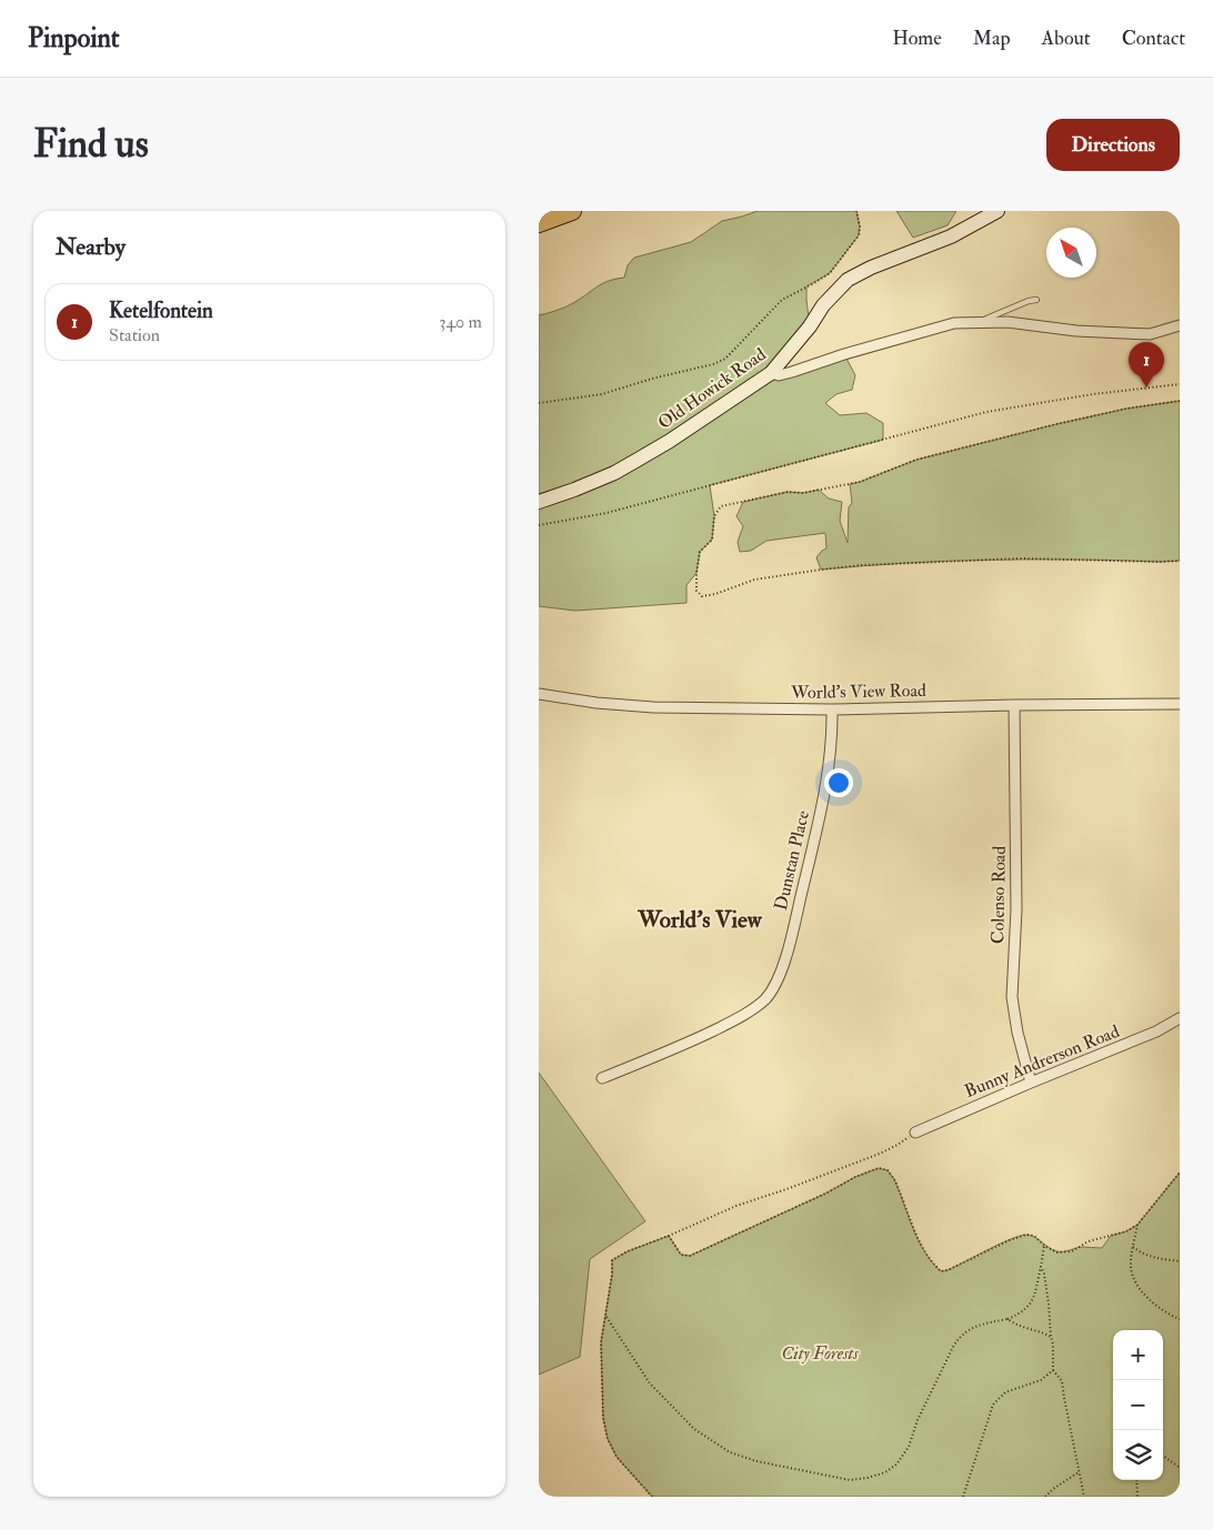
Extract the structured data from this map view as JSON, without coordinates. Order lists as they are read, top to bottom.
{
  "streets": {
    "main road": ["Old Howick Road"],
    "street": [
      "World's View Road",
      "Dunstan Place",
      "Colenso Road",
      "Bunny Andrerson Road"
    ]
  },
  "crossings": [
    ["World's View Road", "Dunstan Place"],
    ["World's View Road", "Colenso Road"],
    ["Colenso Road", "Bunny Andrerson Road"]
  ],
  "districts": ["World's View"],
  "parks": ["City Forests"],
  "north": "top left",
  "page": {
    "header": "Pinpoint",
    "nav": [
      "Home",
      "Map",
      "About",
      "Contact"
    ],
    "buttons": "Directions",
    "title": "Find us",
    "heading": "Nearby",
    "list": [
      {
        "mark": "1",
        "name": "Ketelfontein",
        "note": "Station",
        "value": "340 m"
      }
    ],
    "pins": "1",
    "map_buttons": ["+", "−"]
  }
}
